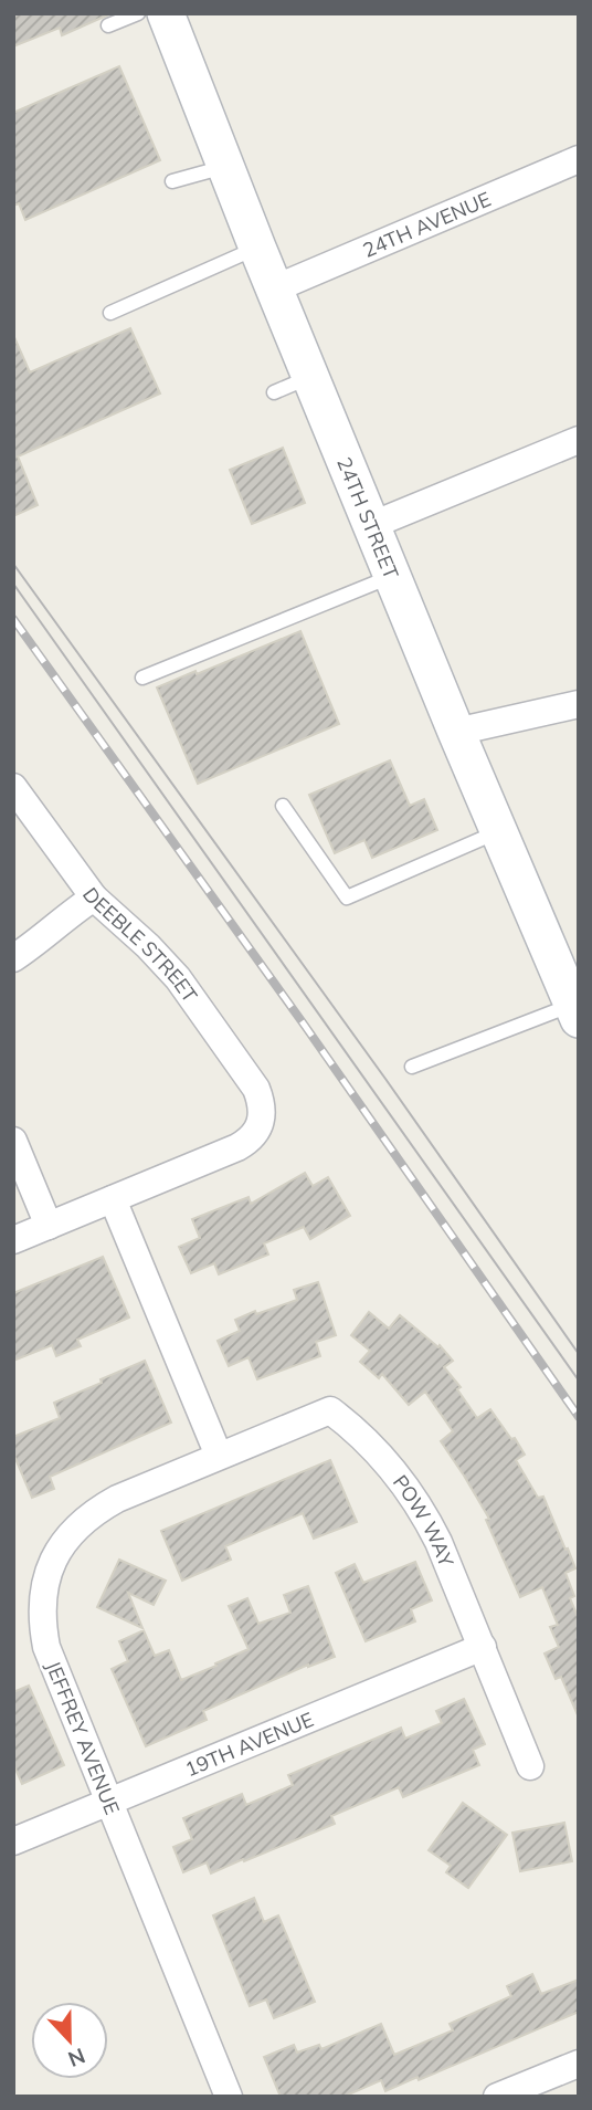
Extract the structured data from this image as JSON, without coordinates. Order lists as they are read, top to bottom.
{
  "streets": {
    "street": [
      "24TH AVENUE",
      "24TH STREET",
      "DEEBLE STREET",
      "POW WAY",
      "JEFFREY AVENUE",
      "19TH AVENUE"
    ]
  },
  "crossings": [
    ["24TH AVENUE", "24TH STREET"],
    ["POW WAY", "JEFFREY AVENUE"],
    ["POW WAY", "19TH AVENUE"],
    ["JEFFREY AVENUE", "19TH AVENUE"]
  ],
  "north": "bottom"
}
